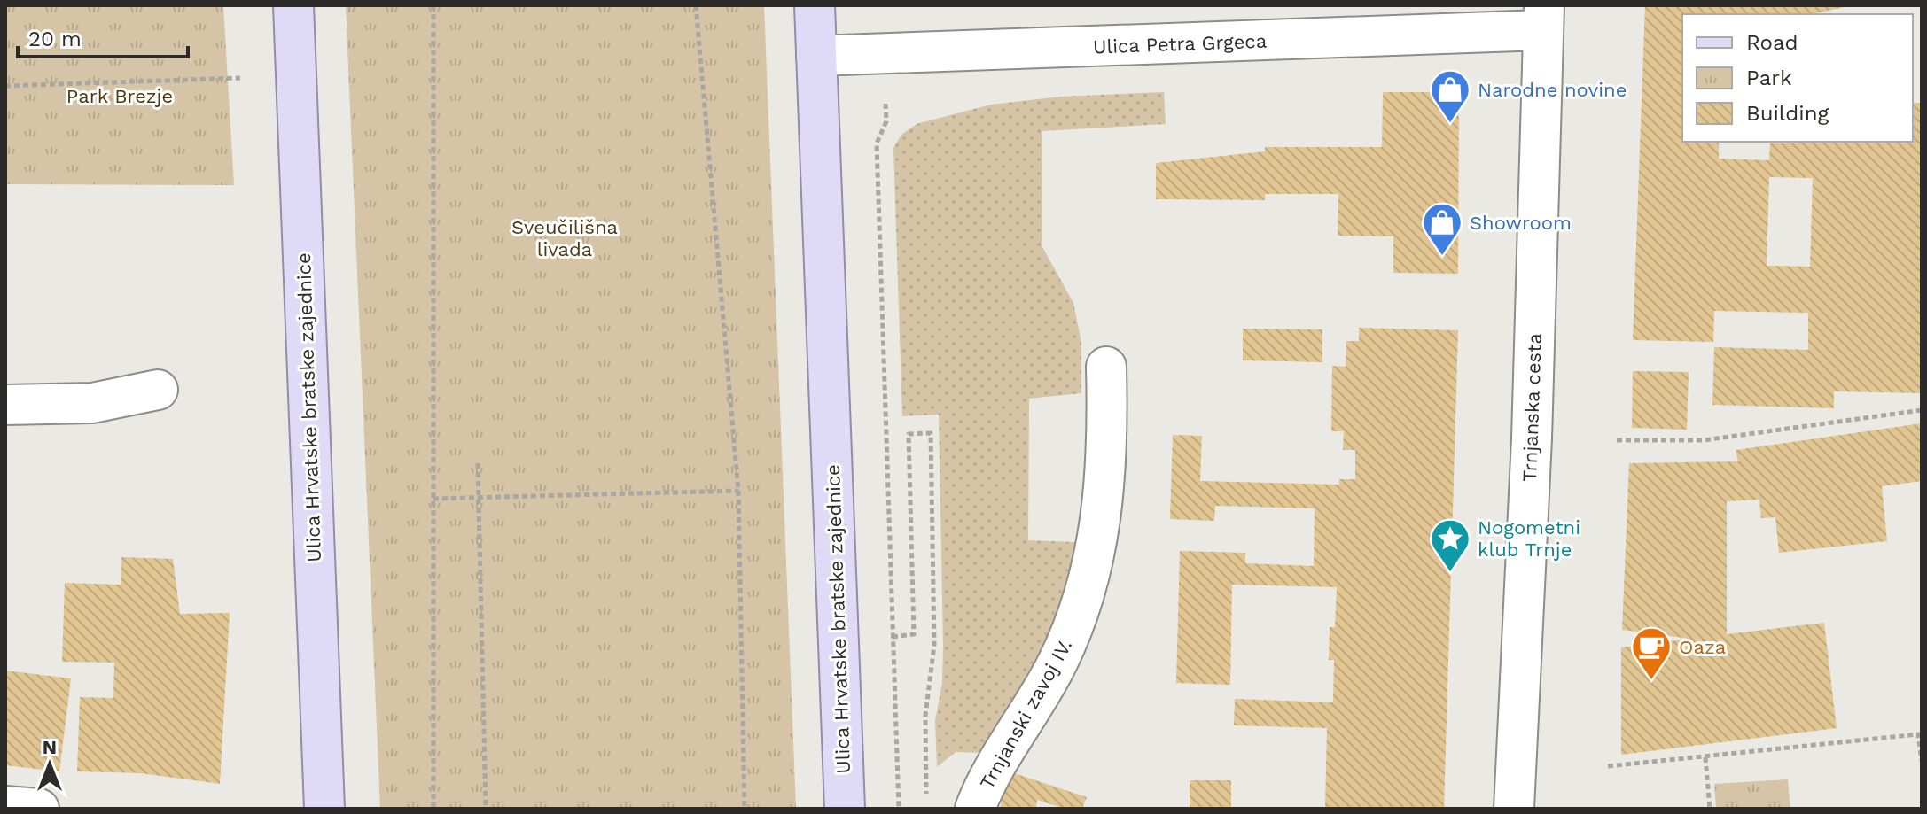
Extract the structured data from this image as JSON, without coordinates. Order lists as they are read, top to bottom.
{
  "streets": {
    "main road": ["Ulica Hrvatske bratske zajednice"],
    "street": ["Ulica Petra Grgeca", "Trnjanska cesta", "Trnjanski zavoj IV."]
  },
  "crossings": [
    ["Ulica Petra Grgeca", "Ulica Hrvatske bratske zajednice"],
    ["Ulica Petra Grgeca", "Trnjanska cesta"]
  ],
  "parks": ["Park Brezje", "Sveučilišna livada"],
  "places": {
    "shop": ["Narodne novine", "Showroom"],
    "place": ["Nogometni klub Trnje"],
    "cafe": ["Oaza"]
  },
  "legend": ["Road", "Park", "Building"],
  "scale_bar": "20 m",
  "north": "top"
}
